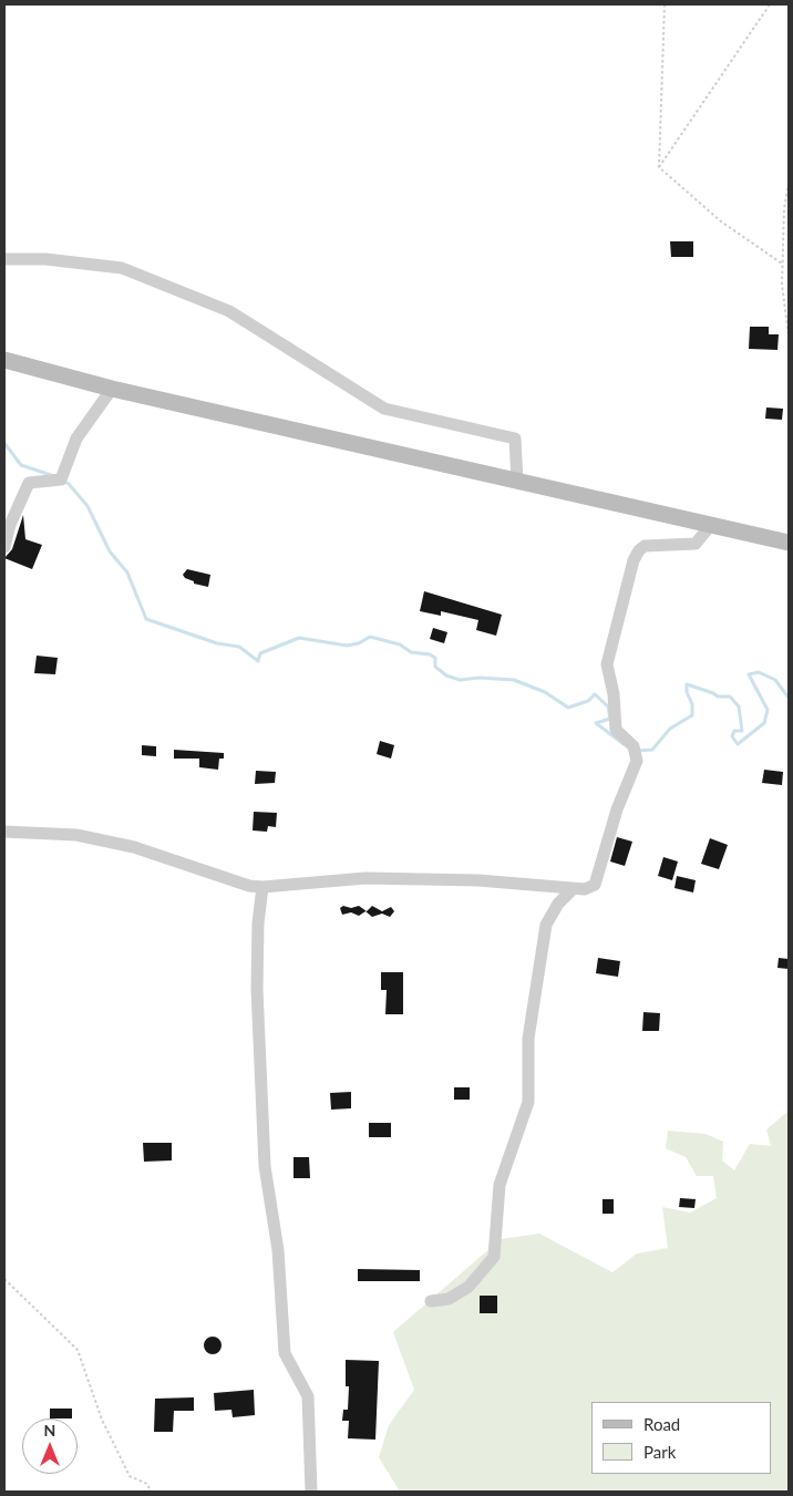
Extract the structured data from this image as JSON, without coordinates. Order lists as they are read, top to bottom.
{
  "legend": ["Road", "Park"],
  "north": "top"
}
